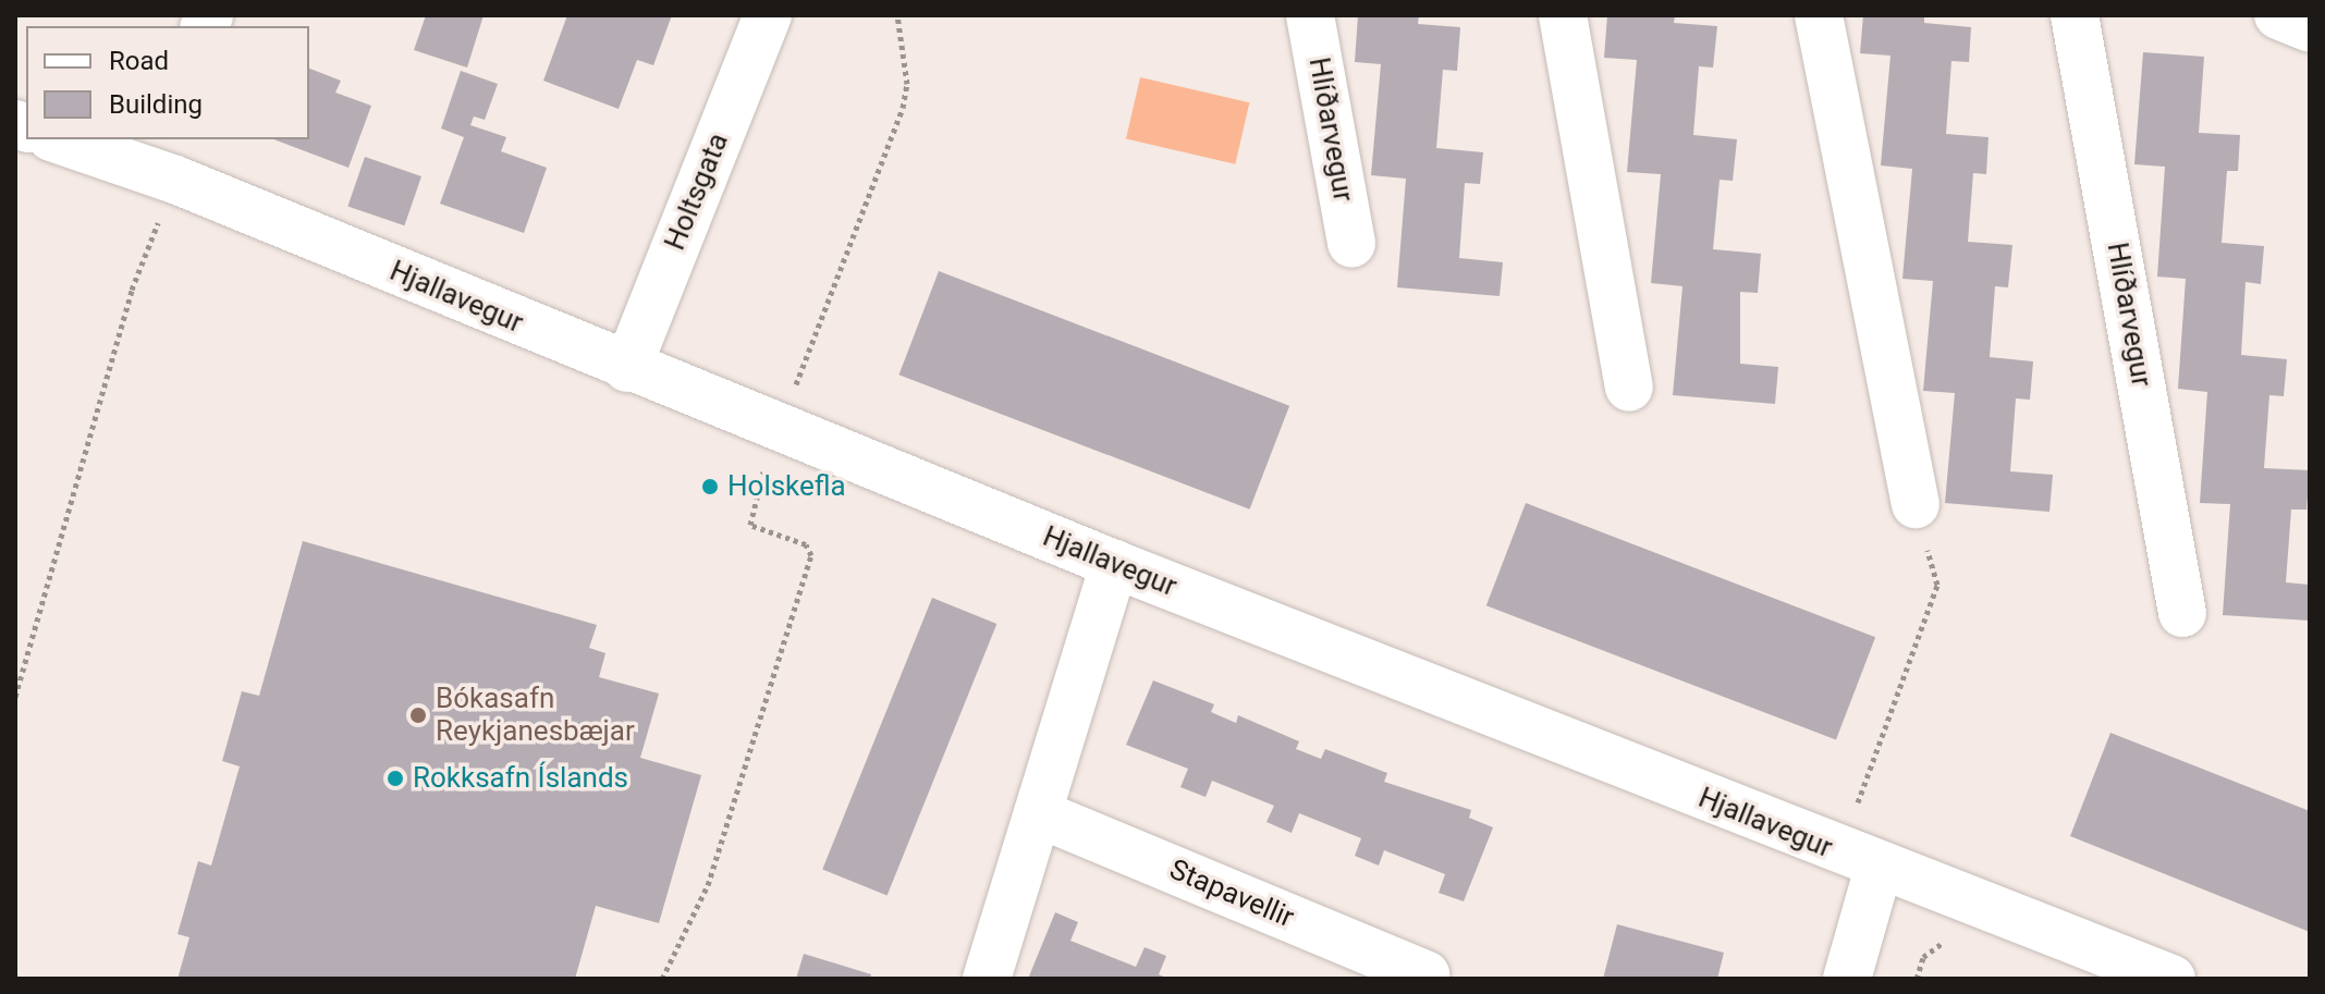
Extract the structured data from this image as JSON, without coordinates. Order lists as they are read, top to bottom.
{
  "streets": {
    "street": [
      "Hlíðarvegur",
      "Holtsgata",
      "Hjallavegur",
      "Stapavellir"
    ]
  },
  "crossings": [
    ["Holtsgata", "Hjallavegur"]
  ],
  "places": ["Holskefla", "Bókasafn Reykjanesbæjar", "Rokksafn Íslands"],
  "legend": ["Road", "Building"]
}
